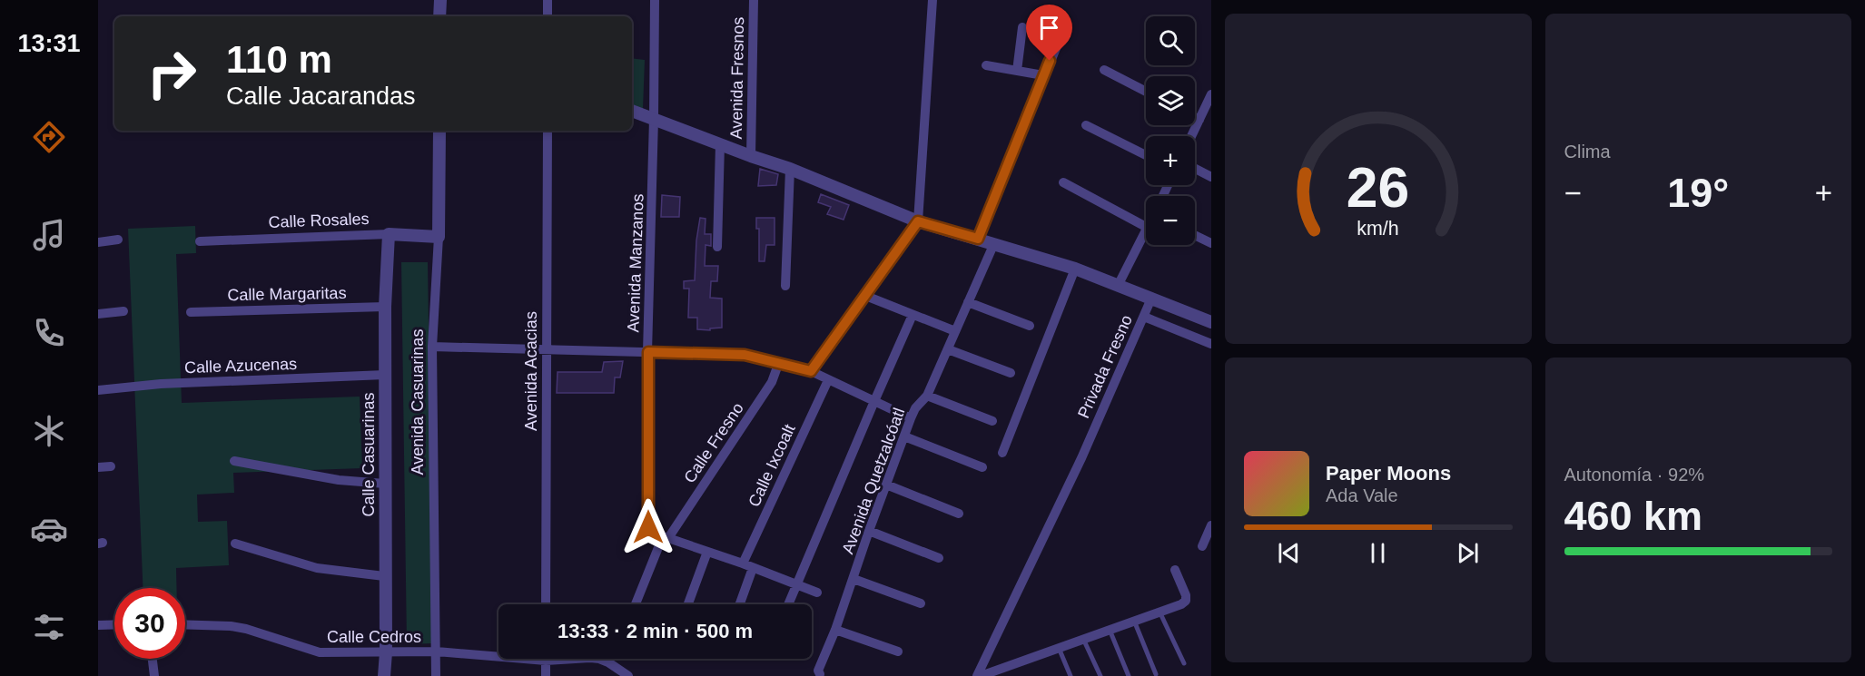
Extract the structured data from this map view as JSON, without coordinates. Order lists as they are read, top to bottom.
{
  "streets": {
    "street": [
      "Avenida Fresnos",
      "Calle Rosales",
      "Avenida Manzanos",
      "Calle Margaritas",
      "Calle Azucenas",
      "Privada Fresno",
      "Avenida Acacias",
      "Avenida Casuarinas",
      "Calle Fresno",
      "Calle Casuarinas",
      "Calle Ixcoalt",
      "Avenida Quetzalcóatl",
      "Calle Cedros"
    ]
  },
  "crossings": [
    ["Calle Rosales", "Avenida Casuarinas"],
    ["Calle Rosales", "Calle Casuarinas"],
    ["Calle Margaritas", "Calle Casuarinas"],
    ["Calle Azucenas", "Calle Casuarinas"],
    ["Avenida Casuarinas", "Calle Cedros"],
    ["Calle Casuarinas", "Calle Cedros"]
  ],
  "page": {
    "tabs": "13:31",
    "tile": [
      "Clima",
      ["Autonomía · 92%", "460 km"]
    ],
    "map_buttons": ["+", "−"],
    "turn": ["110 m", "Calle Jacarandas"],
    "heat": ["−", "19°", "+"],
    "song": ["Paper Moons", "Ada Vale"],
    "limit": "30",
    "trip": "13:33 · 2 min · 500 m",
    "gauge": ["26", "km/h"]
  }
}
